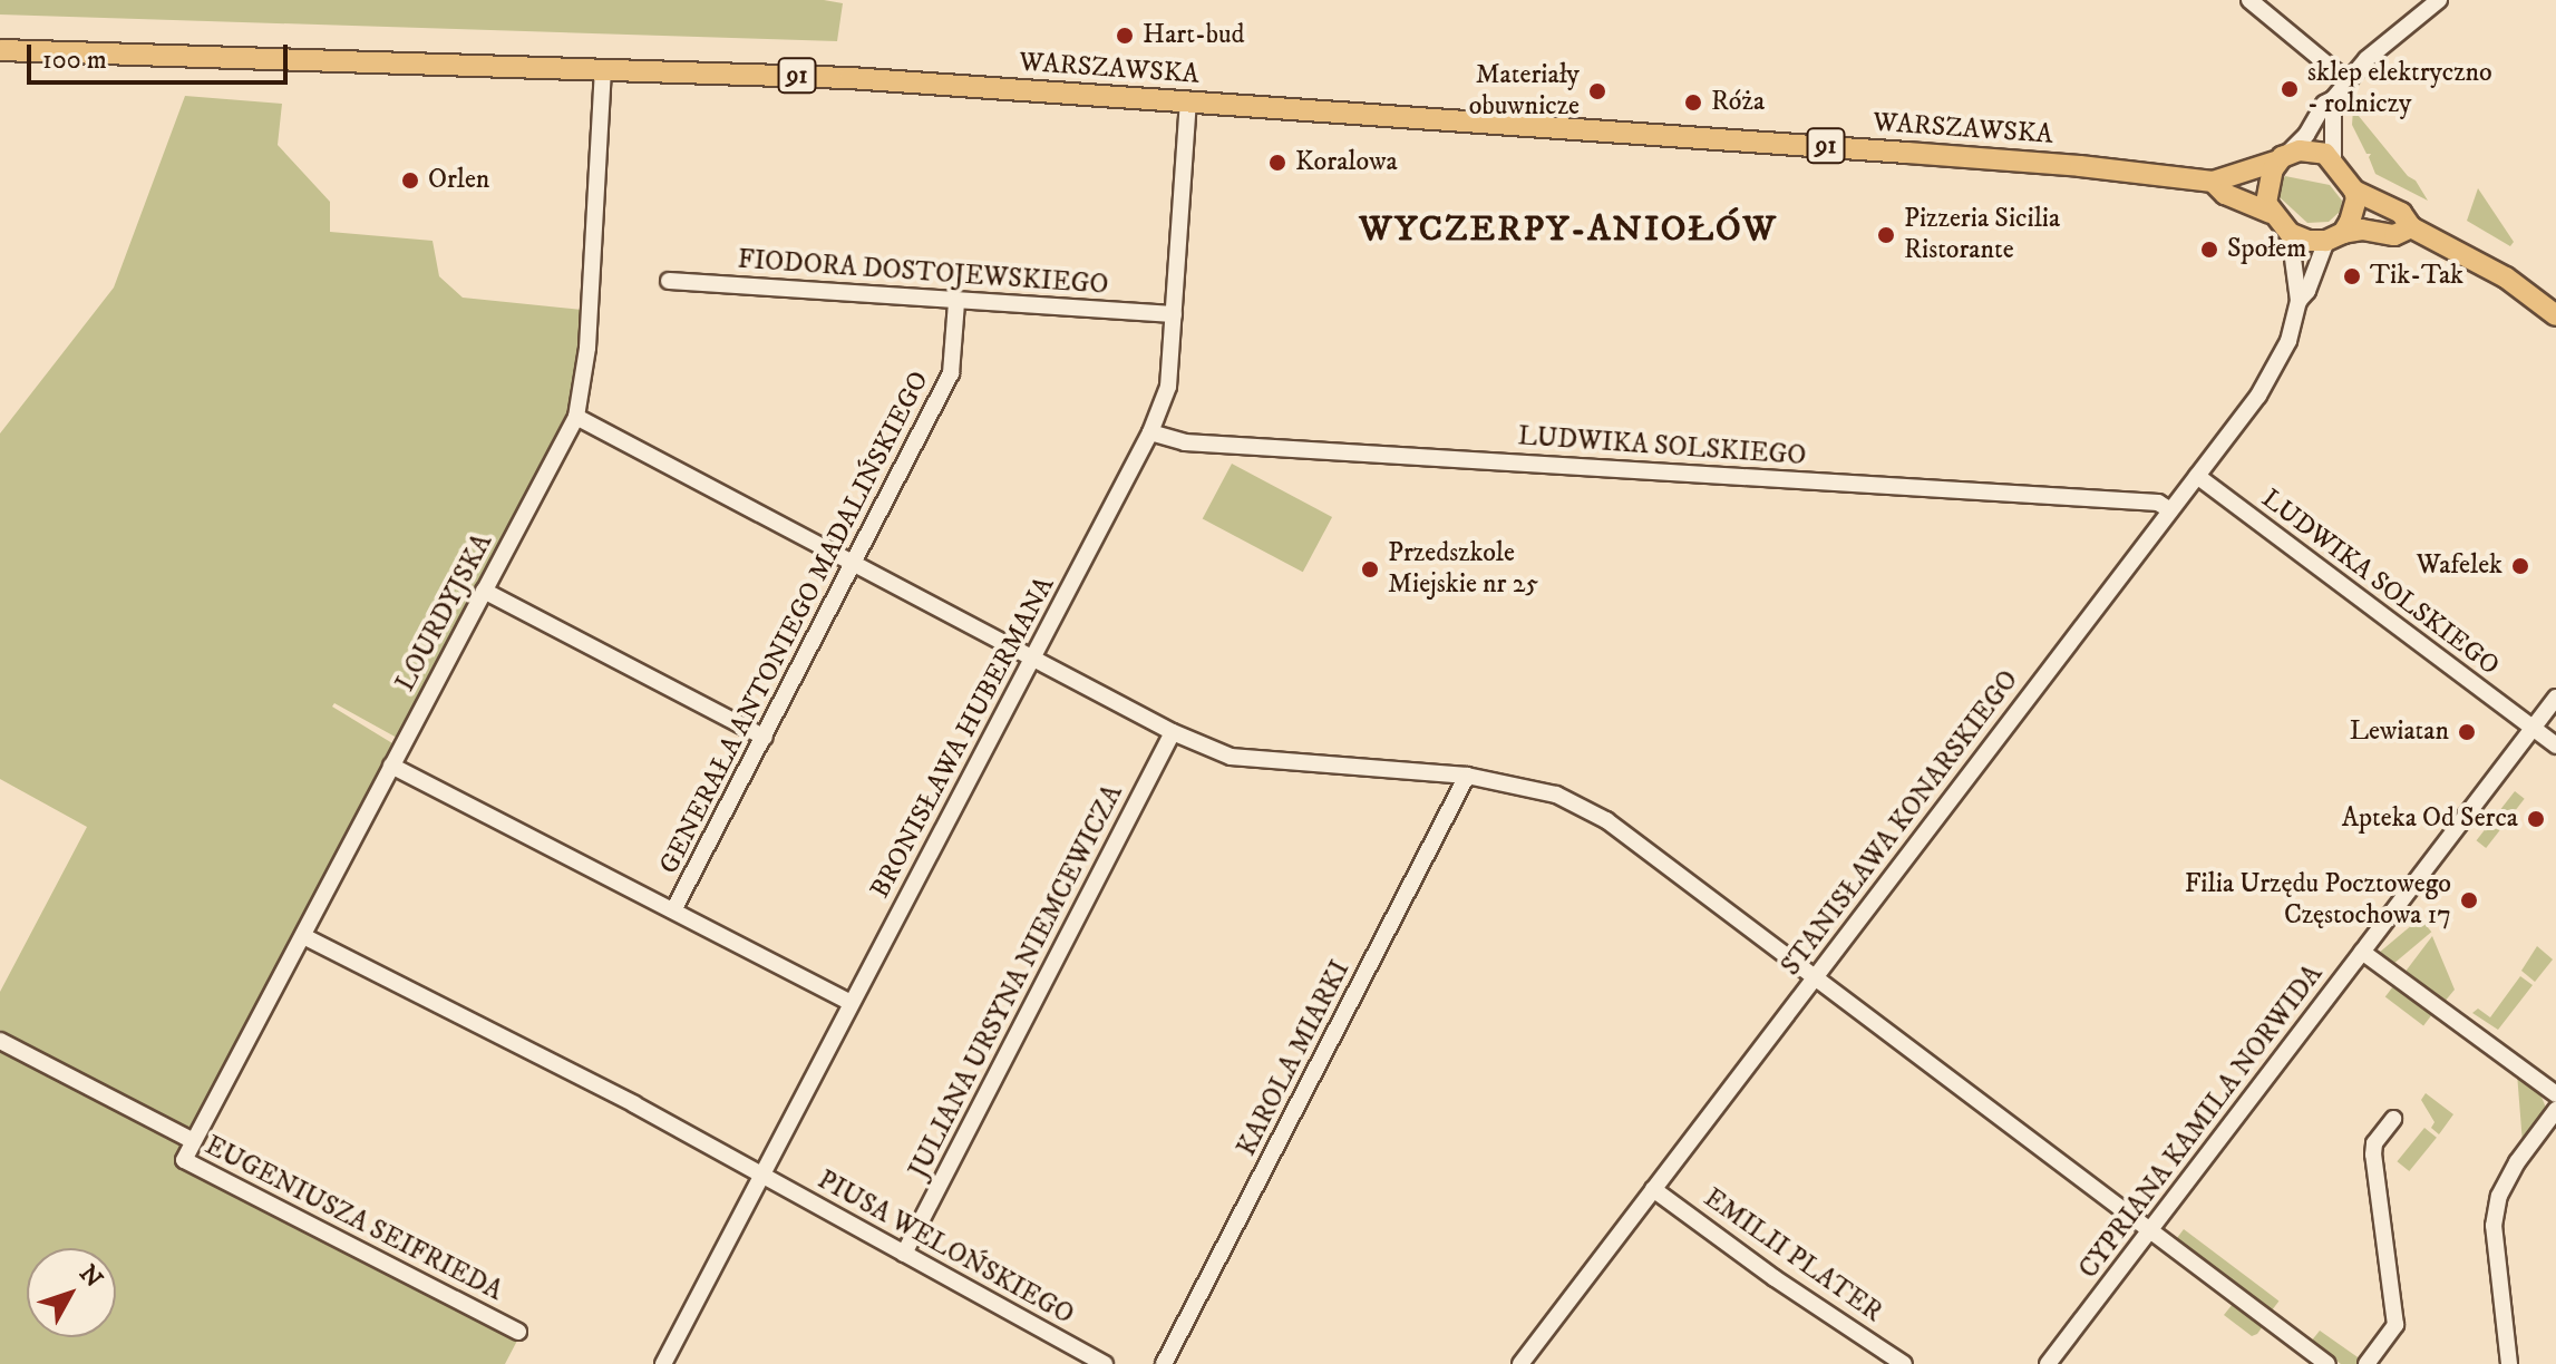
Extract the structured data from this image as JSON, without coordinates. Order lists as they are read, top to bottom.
{
  "streets": {
    "main road": ["WARSZAWSKA", "91"],
    "street": [
      "FIODORA DOSTOJEWSKIEGO",
      "LUDWIKA SOLSKIEGO",
      "LOURDYJSKA",
      "GENERAŁA ANTONIEGO MADALIŃSKIEGO",
      "BRONISŁAWA HUBERMANA",
      "STANISŁAWA KONARSKIEGO",
      "JULIANA URSYNA NIEMCEWICZA",
      "KAROLA MIARKI",
      "CYPRIANA KAMILA NORWIDA",
      "EUGENIUSZA SEIFRIEDA",
      "PIUSA WELOŃSKIEGO",
      "EMILII PLATER"
    ]
  },
  "crossings": [
    ["WARSZAWSKA", "91"],
    ["WARSZAWSKA", "LOURDYJSKA"],
    ["WARSZAWSKA", "BRONISŁAWA HUBERMANA"],
    ["WARSZAWSKA", "STANISŁAWA KONARSKIEGO"],
    ["91", "STANISŁAWA KONARSKIEGO"],
    ["FIODORA DOSTOJEWSKIEGO", "GENERAŁA ANTONIEGO MADALIŃSKIEGO"],
    ["FIODORA DOSTOJEWSKIEGO", "BRONISŁAWA HUBERMANA"],
    ["LUDWIKA SOLSKIEGO", "BRONISŁAWA HUBERMANA"],
    ["LUDWIKA SOLSKIEGO", "STANISŁAWA KONARSKIEGO"],
    ["LUDWIKA SOLSKIEGO", "CYPRIANA KAMILA NORWIDA"],
    ["LOURDYJSKA", "EUGENIUSZA SEIFRIEDA"],
    ["LOURDYJSKA", "PIUSA WELOŃSKIEGO"],
    ["BRONISŁAWA HUBERMANA", "PIUSA WELOŃSKIEGO"],
    ["STANISŁAWA KONARSKIEGO", "EMILII PLATER"],
    ["JULIANA URSYNA NIEMCEWICZA", "PIUSA WELOŃSKIEGO"]
  ],
  "districts": ["WYCZERPY-ANIOŁÓW"],
  "places": [
    "Hart-bud",
    "sklep elektryczno - rolniczy",
    "Materiały obuwnicze",
    "Róża",
    "Koralowa",
    "Orlen",
    "Pizzeria Sicilia Ristorante",
    "Społem",
    "Tik-Tak",
    "Wafelek",
    "Przedszkole Miejskie nr 25",
    "Lewiatan",
    "Apteka Od Serca",
    "Filia Urzędu Pocztowego Częstochowa 17"
  ],
  "scale_bar": "100 m",
  "north": "top right"
}
